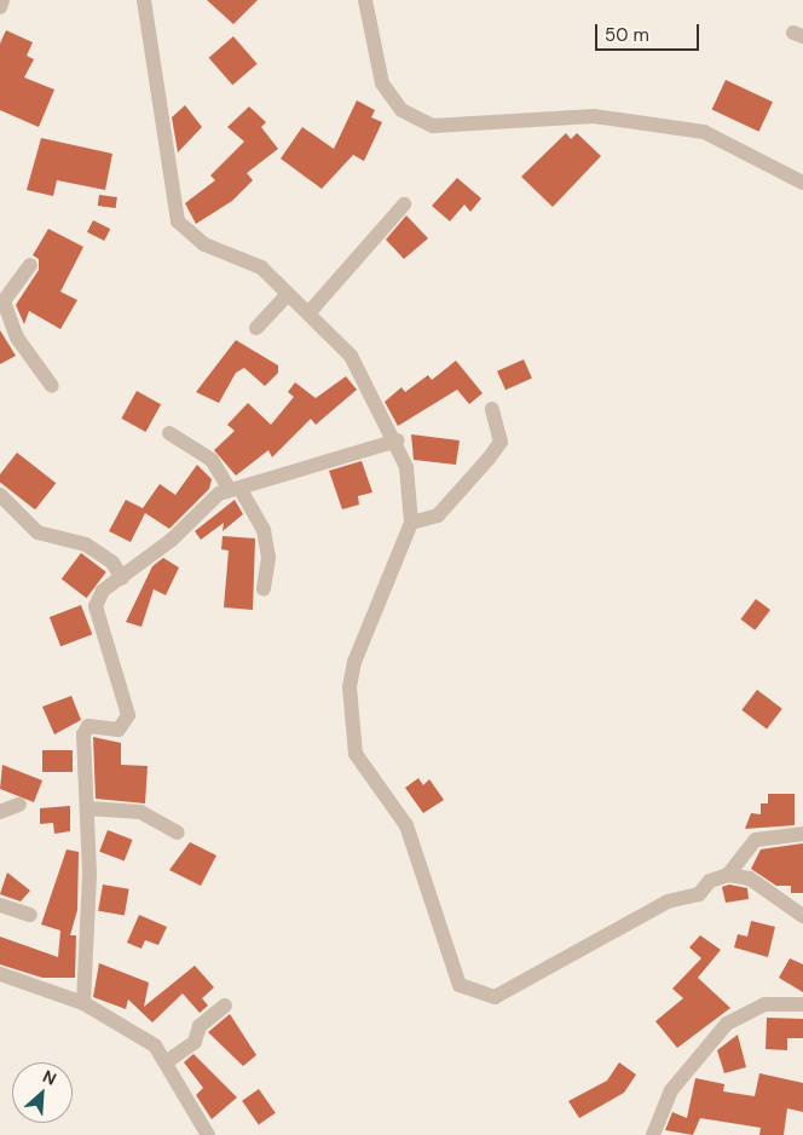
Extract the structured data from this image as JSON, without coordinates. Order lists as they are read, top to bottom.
{
  "scale_bar": "50 m",
  "north": "top right"
}
